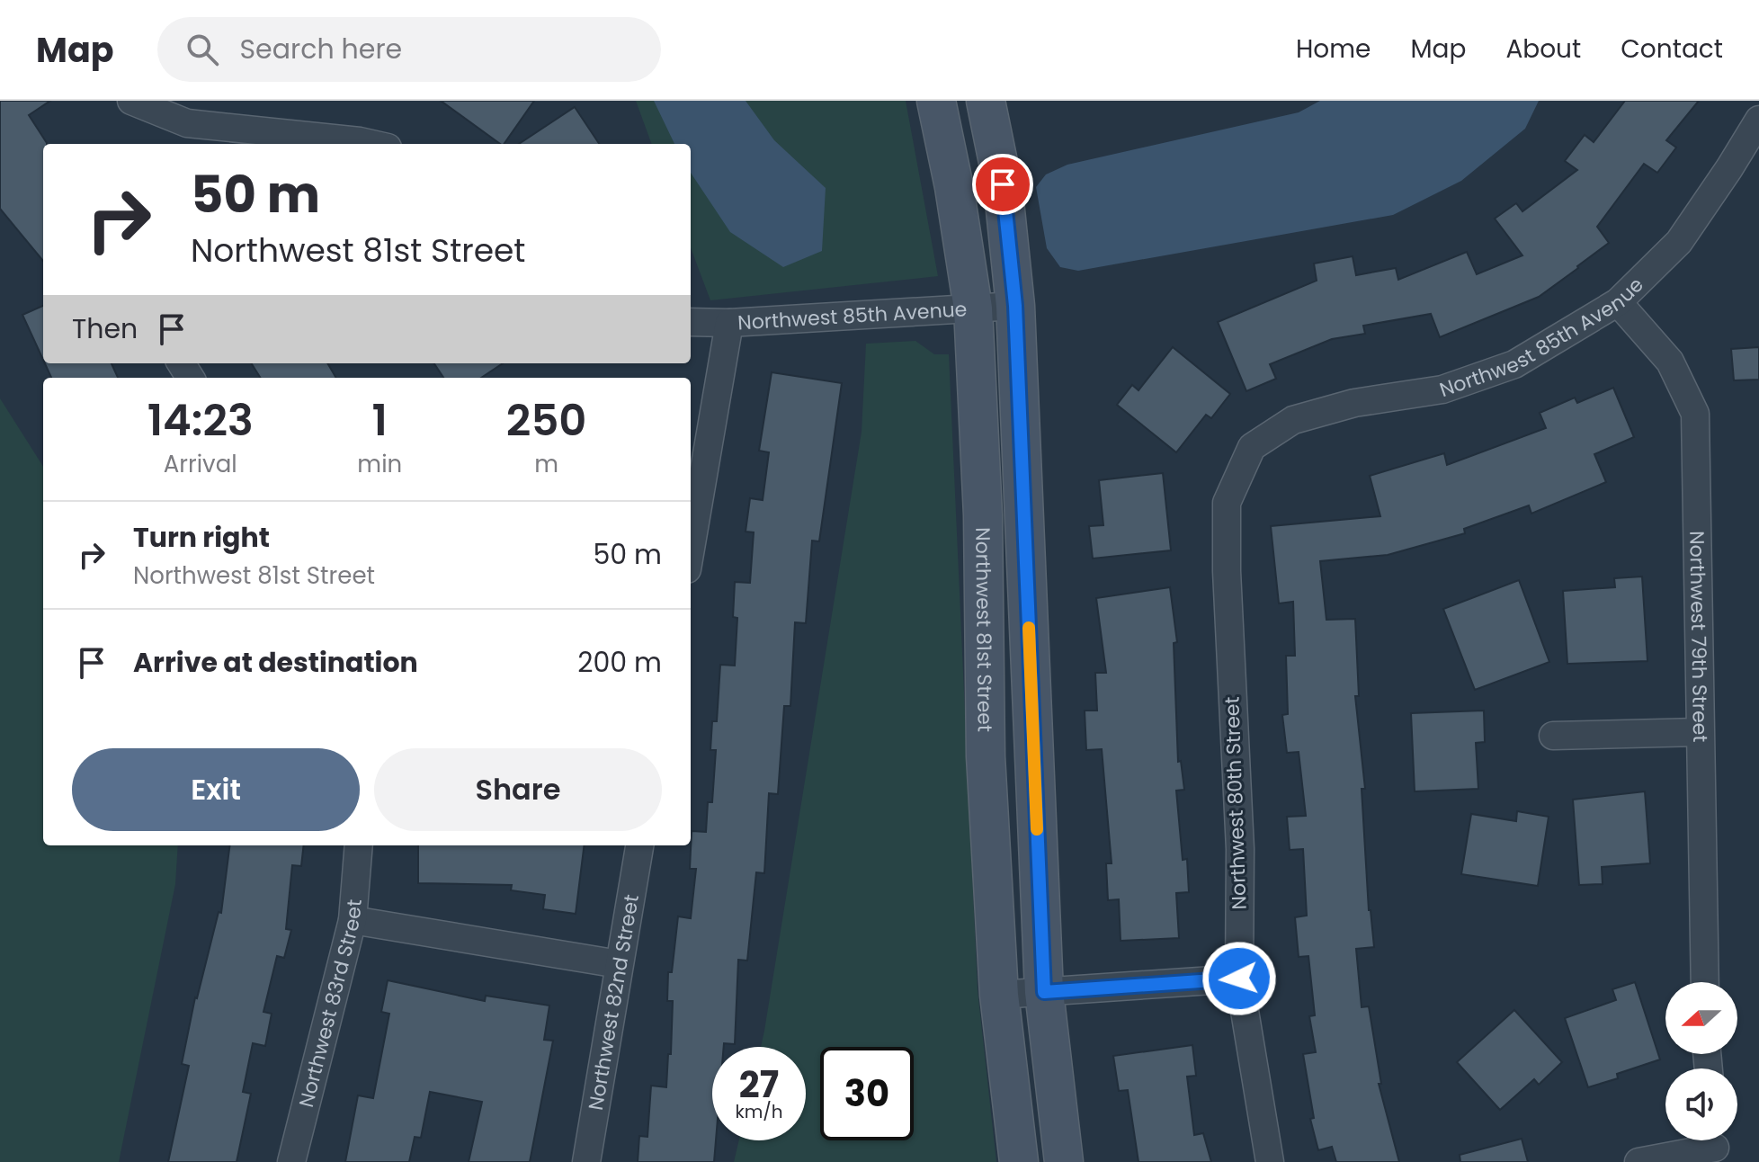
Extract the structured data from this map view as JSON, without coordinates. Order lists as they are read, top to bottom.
{
  "streets": {
    "street": [
      "Northwest 85th Avenue",
      "Northwest 81st Street",
      "Northwest 79th Street",
      "Northwest 80th Street",
      "Northwest 82nd Street",
      "Northwest 83rd Street"
    ]
  },
  "crossings": [
    ["Northwest 85th Avenue", "Northwest 81st Street"],
    ["Northwest 85th Avenue", "Northwest 79th Street"],
    ["Northwest 85th Avenue", "Northwest 80th Street"]
  ],
  "north": "left",
  "page": {
    "header": "Map",
    "search": "Search here",
    "nav": [
      "Home",
      "Map",
      "About",
      "Contact"
    ],
    "turn": ["50 m", "Northwest 81st Street"],
    "then": "Then",
    "eta": [
      "14:23",
      "Arrival",
      "1",
      "min",
      "250",
      "m"
    ],
    "list": [
      {
        "name": "Turn right",
        "note": "Northwest 81st Street",
        "value": "50 m"
      },
      {
        "name": "Arrive at destination",
        "value": "200 m"
      }
    ],
    "buttons": ["Exit", "Share"],
    "speed": "27 km/h",
    "limit": "30"
  }
}
